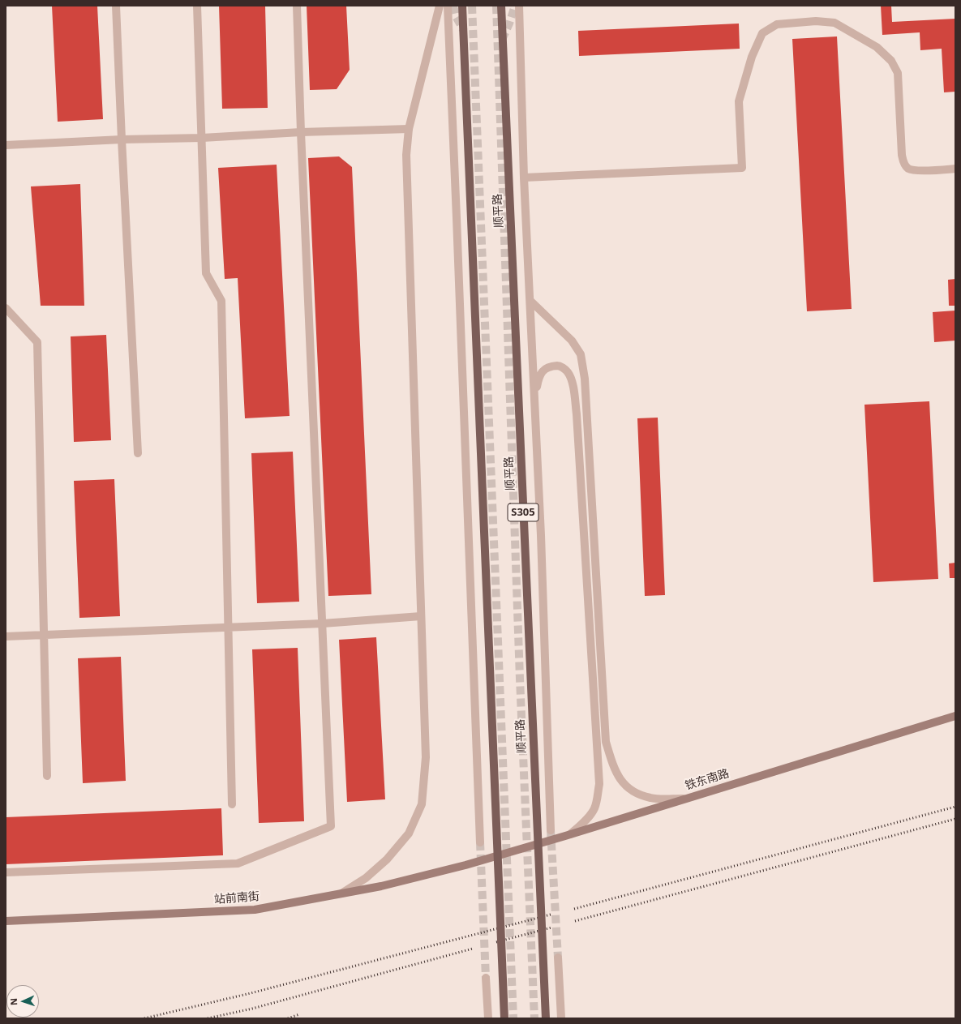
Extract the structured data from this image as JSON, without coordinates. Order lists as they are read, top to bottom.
{
  "streets": {
    "main road": [
      "顺平路",
      "S305",
      "铁东南路",
      "站前南街"
    ]
  },
  "crossings": [
    ["铁东南路", "站前南街"]
  ],
  "north": "left"
}
